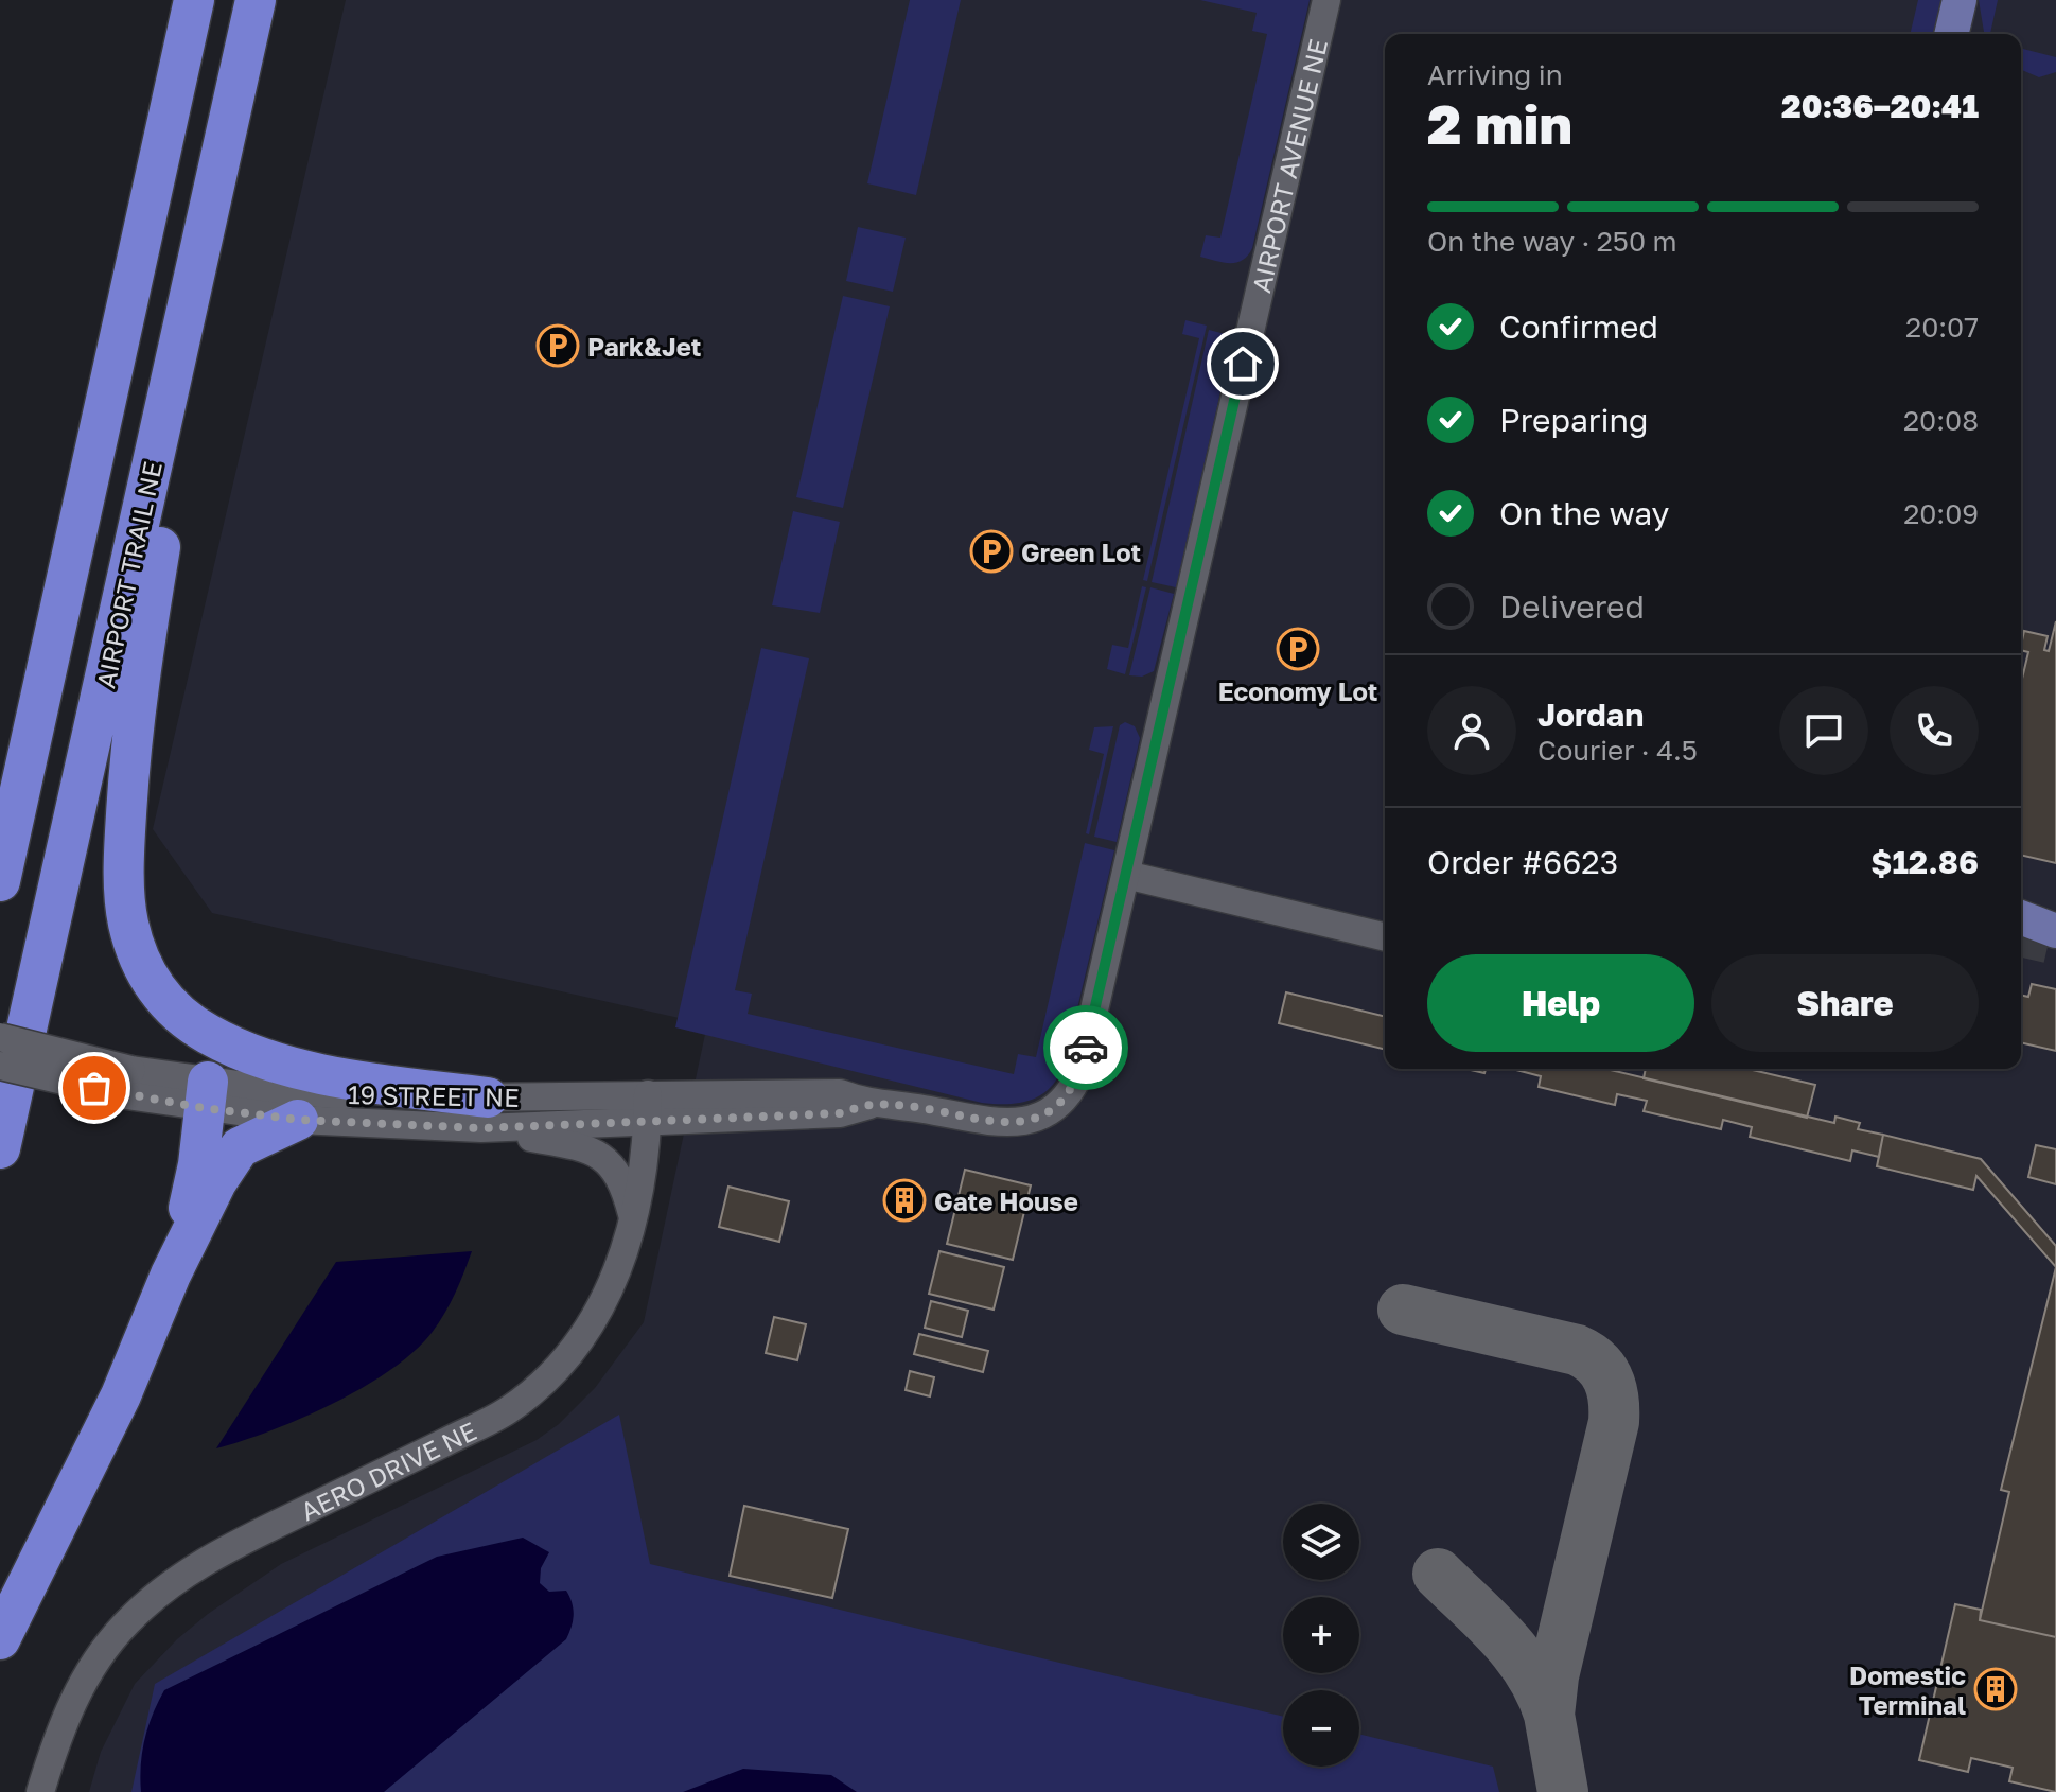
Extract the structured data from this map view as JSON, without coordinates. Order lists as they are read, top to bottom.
{
  "streets": {
    "highway": ["AIRPORT TRAIL NE"],
    "street": ["AIRPORT AVENUE NE", "19 STREET NE", "AERO DRIVE NE"]
  },
  "crossings": [
    ["AIRPORT AVENUE NE", "19 STREET NE"],
    ["19 STREET NE", "AERO DRIVE NE"]
  ],
  "places": {
    "parking": ["Park&Jet", "Green Lot", "Economy Lot"],
    "building": ["Gate House", "Domestic Terminal"]
  },
  "page": {
    "heading": ["2 min", "Arriving in", "20:36–20:41"],
    "panel": [
      "Jordan",
      "Courier · 4.5",
      "Order #6623",
      "$12.86"
    ],
    "bar": "On the way · 250 m",
    "list": [
      ["Confirmed", "20:07"],
      ["Preparing", "20:08"],
      ["On the way", "20:09"],
      "Delivered"
    ],
    "buttons": ["Help", "Share"],
    "map_buttons": ["+", "−"]
  }
}
